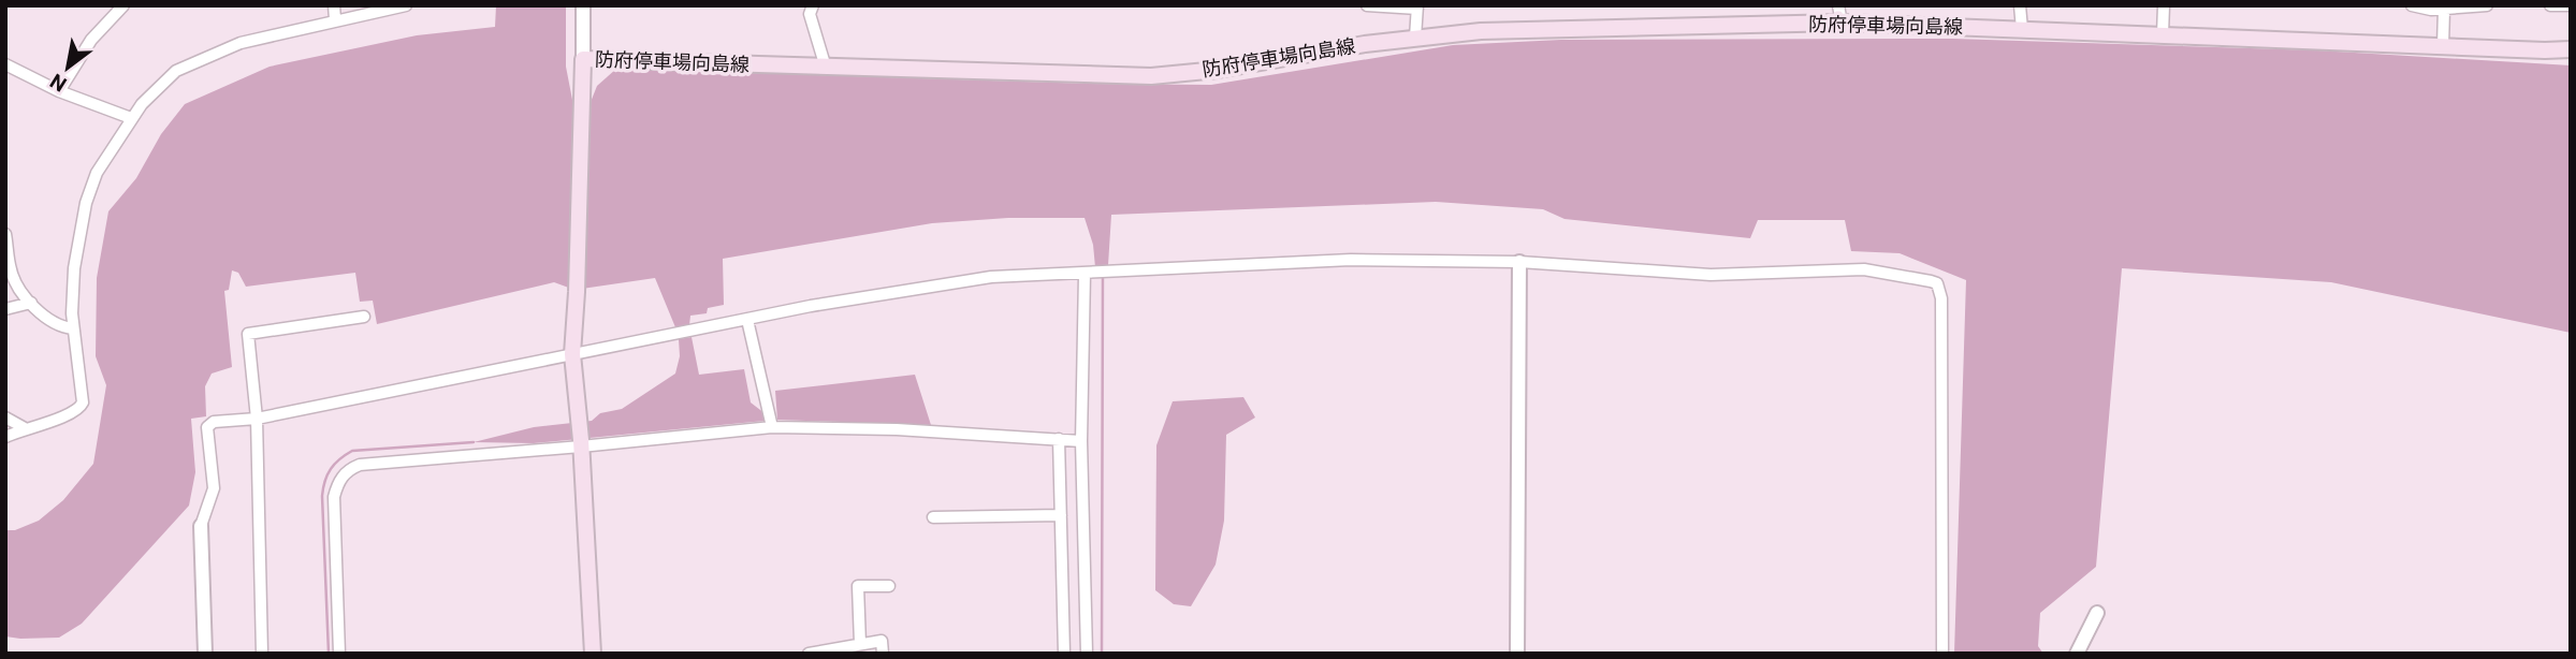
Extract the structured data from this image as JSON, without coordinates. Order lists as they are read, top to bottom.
{
  "streets": {
    "main road": ["防府停車場向島線"]
  },
  "north": "bottom left"
}
